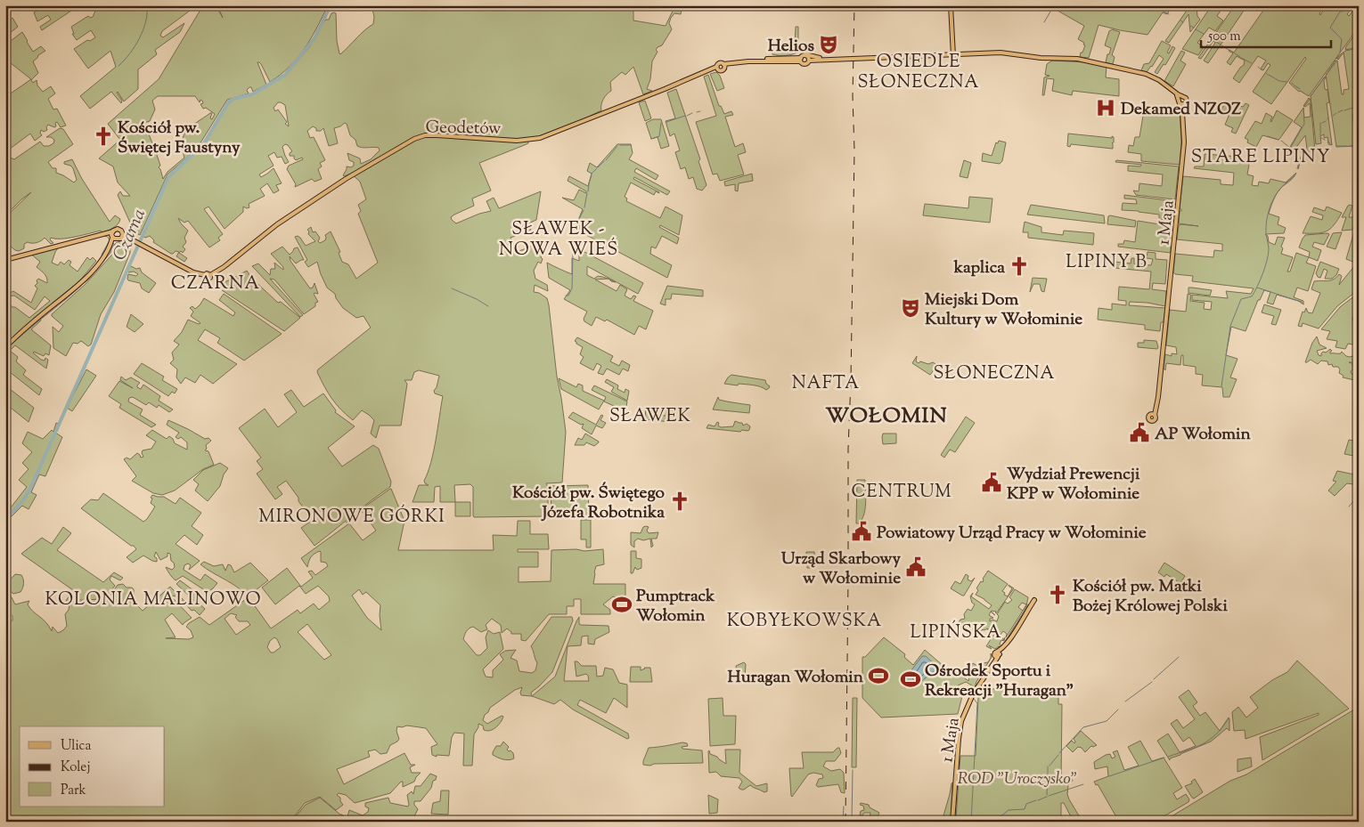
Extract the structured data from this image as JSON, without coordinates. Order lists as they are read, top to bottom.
{
  "streets": {
    "main road": ["Geodetów", "1 Maja"]
  },
  "districts": [
    "OSIEDLE SŁONECZNA",
    "STARE LIPINY",
    "SŁAWEK - NOWA WIEŚ",
    "LIPINY B",
    "CZARNA",
    "SŁONECZNA",
    "NAFTA",
    "SŁAWEK",
    "WOŁOMIN",
    "CENTRUM",
    "MIRONOWE GÓRKI",
    "KOLONIA MALINOWO",
    "KOBYŁKOWSKA",
    "LIPIŃSKA"
  ],
  "water": ["Czarna"],
  "parks": ["ROD \"Uroczysko\""],
  "places": {
    "theatre": ["Helios", "Miejski Dom Kultury w Wołominie"],
    "hospital": ["Dekamed NZOZ"],
    "church": [
      "Kościół pw. Świętej Faustyny",
      "kaplica",
      "Kościół pw. Świętego Józefa Robotnika",
      "Kościół pw. Matki Bożej Królowej Polski"
    ],
    "public building": [
      "AP Wołomin",
      "Wydział Prewencji KPP w Wołominie",
      "Powiatowy Urząd Pracy w Wołominie",
      "Urząd Skarbowy w Wołominie"
    ],
    "sports": ["Pumptrack Wołomin", "Huragan Wołomin", "Ośrodek Sportu i Rekreacji \"Huragan\""]
  },
  "legend": ["Ulica", "Kolej", "Park"],
  "scale_bar": "500 m"
}
